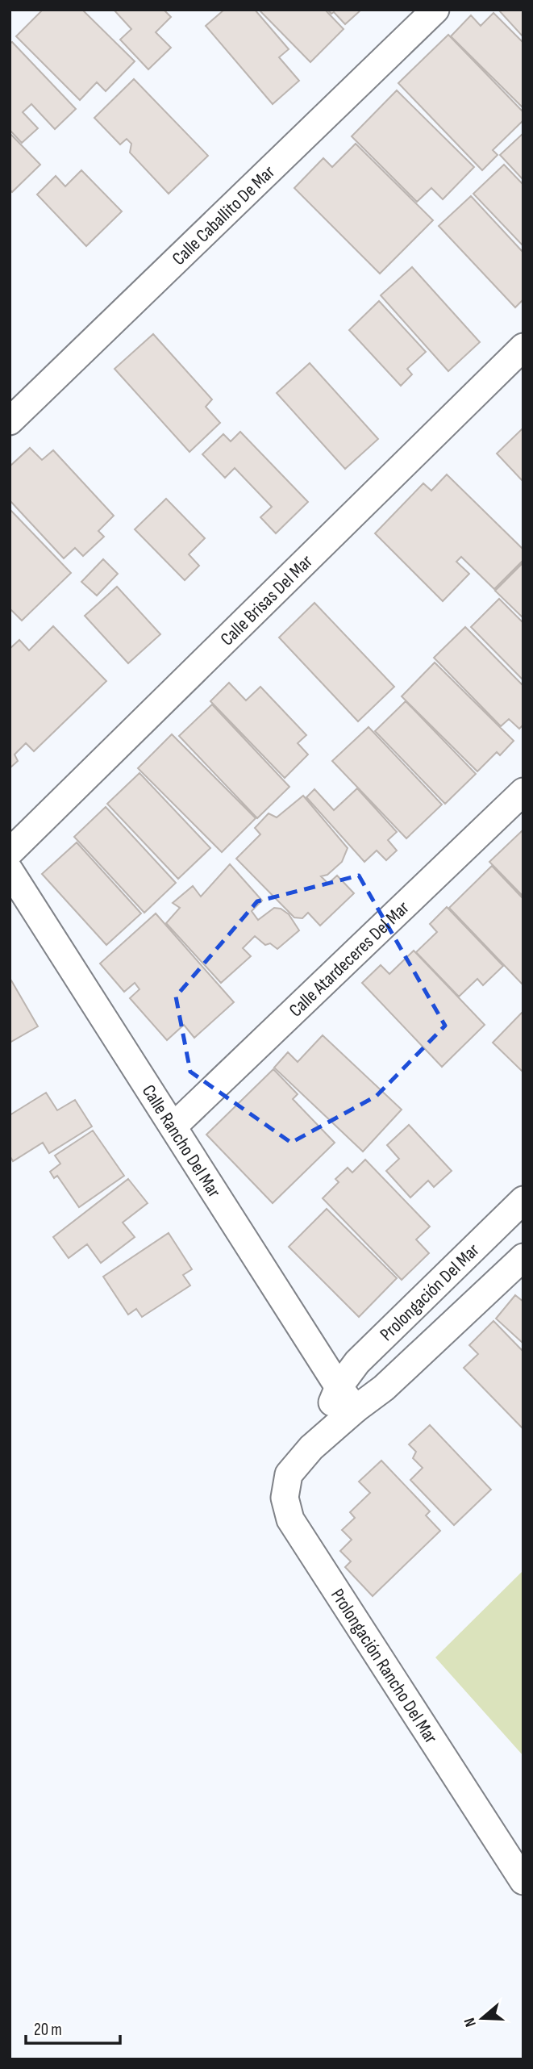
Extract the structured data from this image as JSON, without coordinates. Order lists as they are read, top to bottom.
{
  "streets": {
    "street": [
      "Calle Caballito De Mar",
      "Calle Brisas Del Mar",
      "Calle Atardeceres Del Mar",
      "Calle Rancho Del Mar",
      "Prolongación Del Mar",
      "Prolongación Rancho Del Mar"
    ]
  },
  "crossings": [
    ["Calle Atardeceres Del Mar", "Calle Rancho Del Mar"],
    ["Calle Rancho Del Mar", "Prolongación Del Mar"],
    ["Calle Rancho Del Mar", "Prolongación Rancho Del Mar"],
    ["Prolongación Del Mar", "Prolongación Rancho Del Mar"]
  ],
  "scale_bar": "20 m",
  "north": "left"
}
